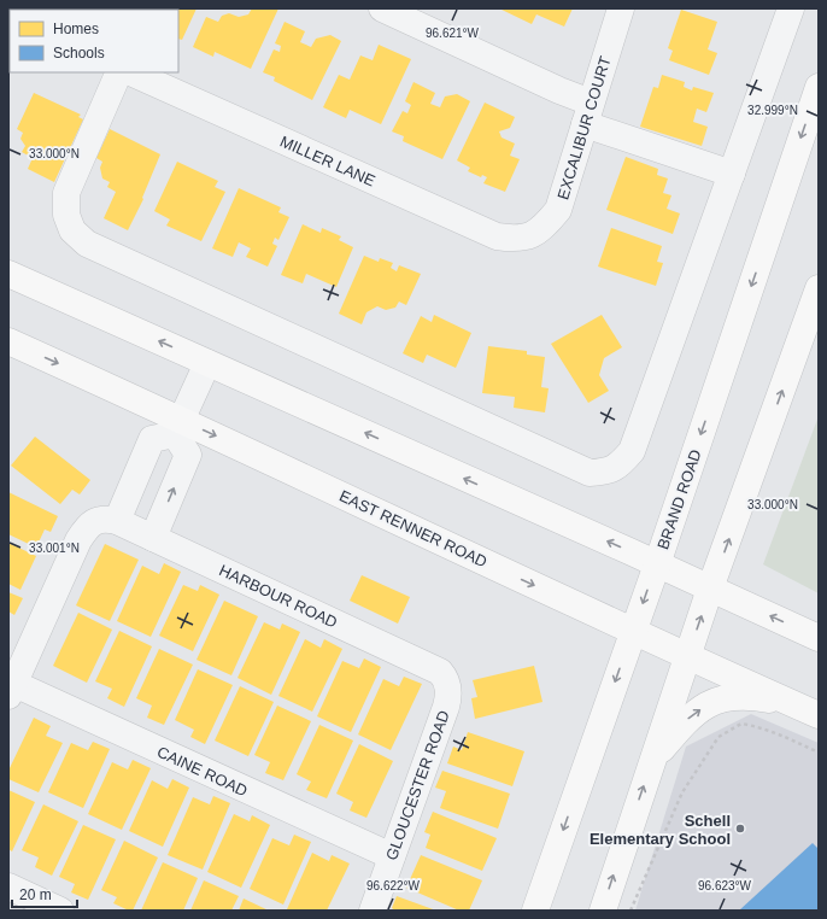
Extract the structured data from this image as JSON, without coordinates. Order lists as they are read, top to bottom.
{
  "streets": {
    "main road": ["BRAND ROAD", "EAST RENNER ROAD"],
    "street": [
      "EXCALIBUR COURT",
      "MILLER LANE",
      "HARBOUR ROAD",
      "CAINE ROAD",
      "GLOUCESTER ROAD"
    ]
  },
  "crossings": [
    ["EXCALIBUR COURT", "MILLER LANE"],
    ["BRAND ROAD", "EAST RENNER ROAD"],
    ["HARBOUR ROAD", "GLOUCESTER ROAD"],
    ["CAINE ROAD", "GLOUCESTER ROAD"]
  ],
  "places": ["Schell Elementary School"],
  "legend": ["Homes", "Schools"],
  "scale_bar": "20 m",
  "coordinates": [
    "96.621°W",
    "32.999°N",
    "33.000°N",
    "33.001°N",
    "96.622°W",
    "96.623°W"
  ]
}
